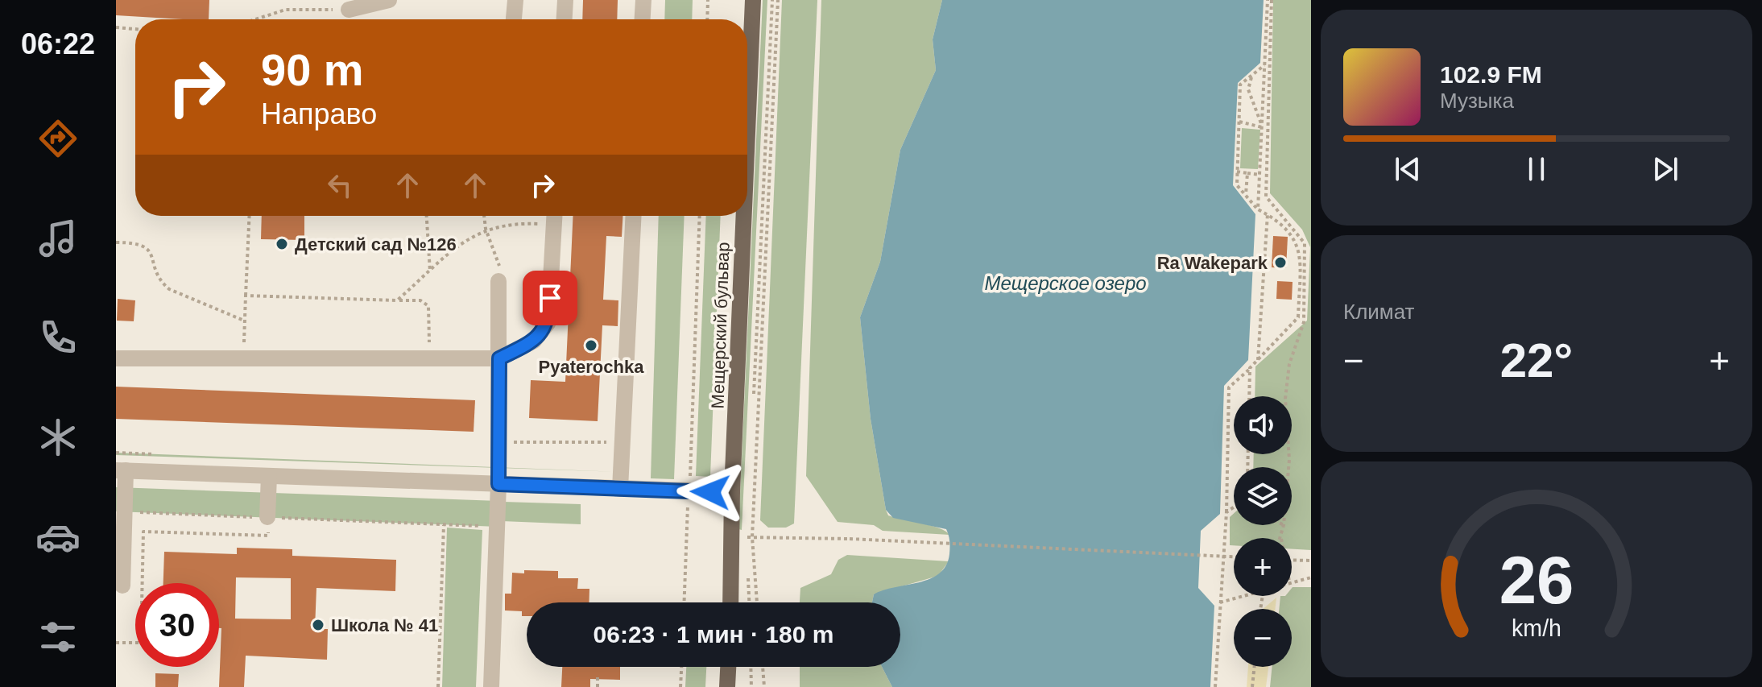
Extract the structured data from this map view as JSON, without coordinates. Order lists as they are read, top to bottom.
{
  "streets": {
    "main road": ["Мещерский бульвар"]
  },
  "water": ["Мещерское озеро"],
  "places": [
    "Детский сад №126",
    "Ra Wakepark",
    "Pyaterochka",
    "Школа № 41"
  ],
  "page": {
    "tabs": "06:22",
    "turn": ["90 m", "Направо"],
    "song": ["102.9 FM", "Музыка"],
    "tile": "Климат",
    "heat": ["−", "22°", "+"],
    "map_buttons": ["+", "−"],
    "limit": "30",
    "trip": "06:23 · 1 мин · 180 m",
    "gauge": ["26", "km/h"]
  }
}
